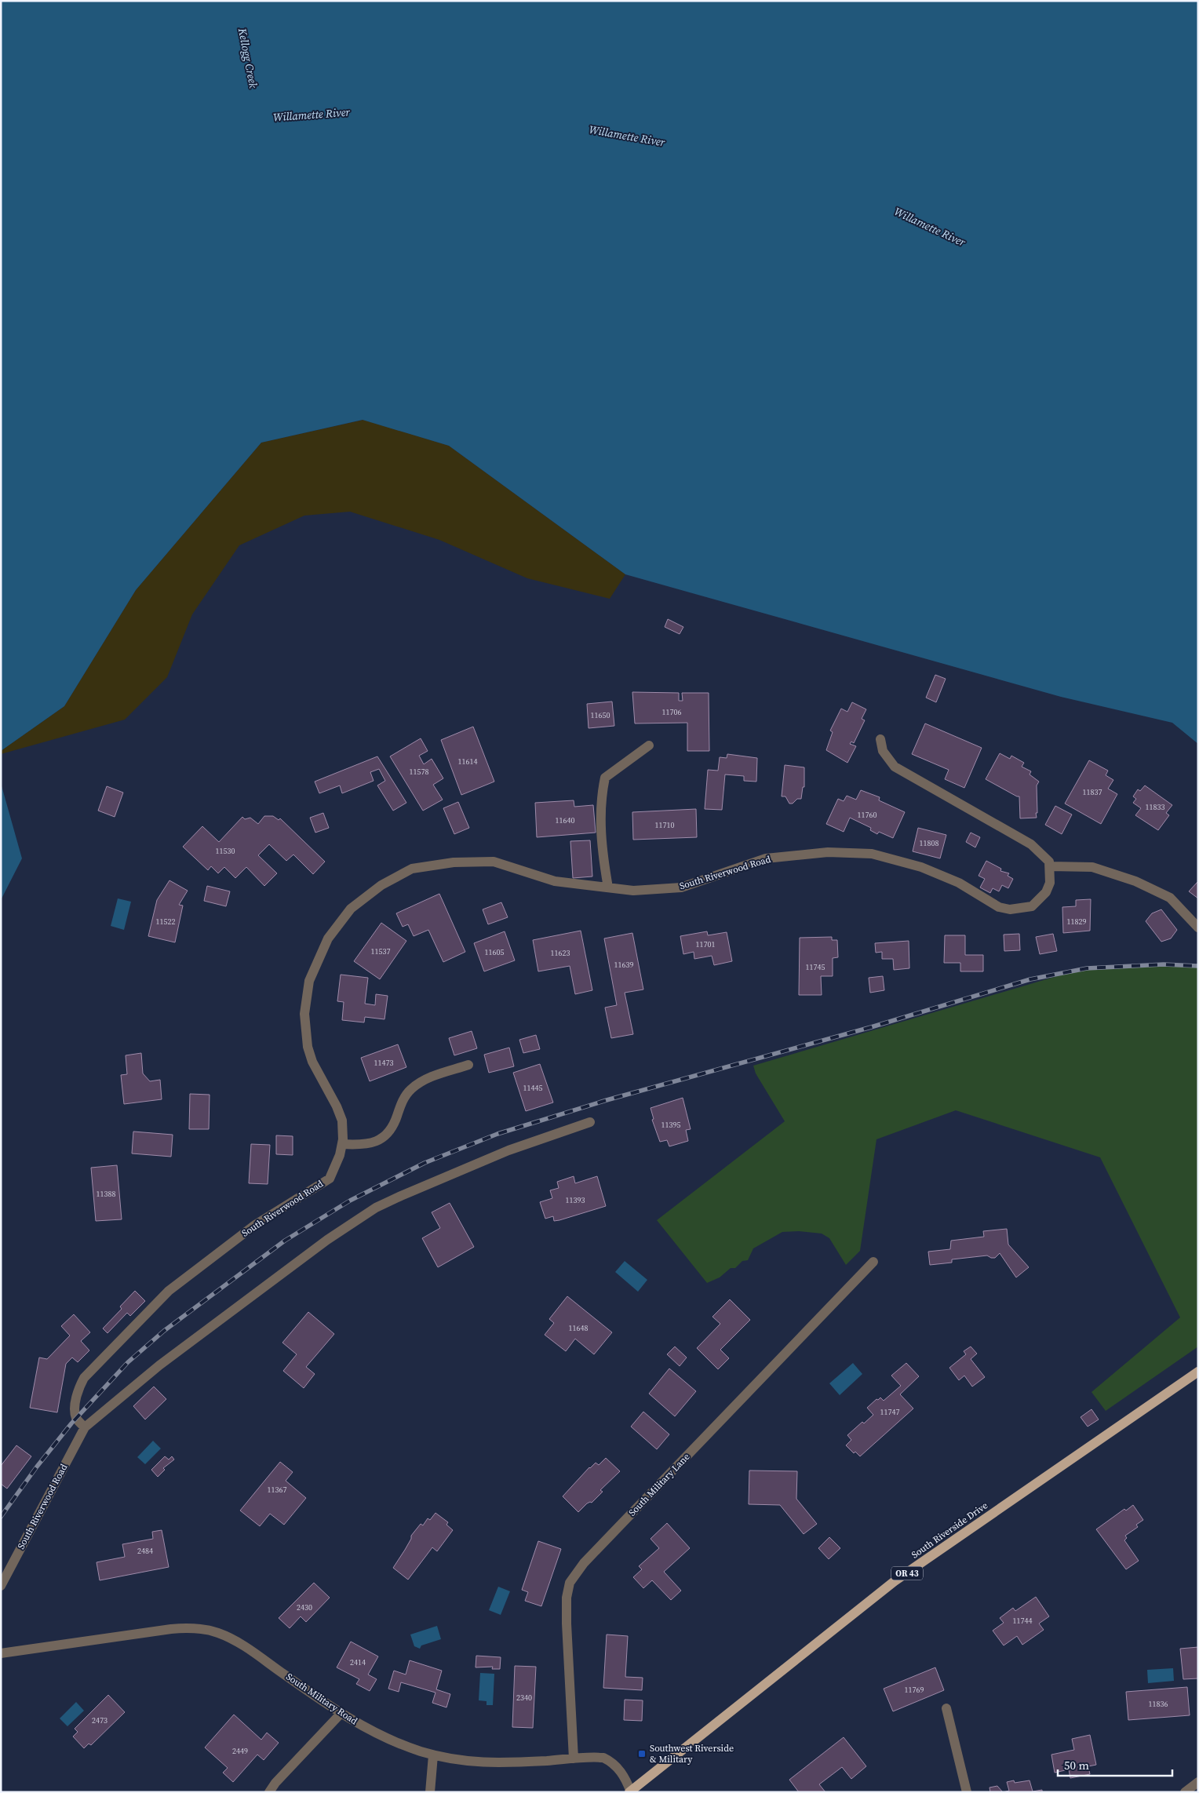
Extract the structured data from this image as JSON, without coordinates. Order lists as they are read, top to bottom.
{
  "streets": {
    "main road": ["South Riverside Drive", "OR 43"],
    "street": ["South Riverwood Road", "South Military Lane", "South Military Road"]
  },
  "crossings": [
    ["South Military Lane", "South Military Road"],
    ["South Riverside Drive", "South Military Road"]
  ],
  "water": ["Kellogg Creek", "Willamette River"],
  "places": {
    "transit": ["Southwest Riverside & Military"]
  },
  "house_numbers": [
    "11706",
    "11650",
    "11614",
    "11578",
    "11837",
    "11833",
    "11760",
    "11640",
    "11710",
    "11808",
    "11530",
    "11522",
    "11829",
    "11701",
    "11537",
    "11605",
    "11623",
    "11639",
    "11745",
    "11473",
    "11445",
    "11395",
    "11388",
    "11393",
    "11648",
    "11747",
    "11367",
    "2484",
    "2430",
    "11744",
    "2414",
    "11769",
    "2340",
    "11836",
    "2473",
    "2449"
  ],
  "scale_bar": "50 m"
}
